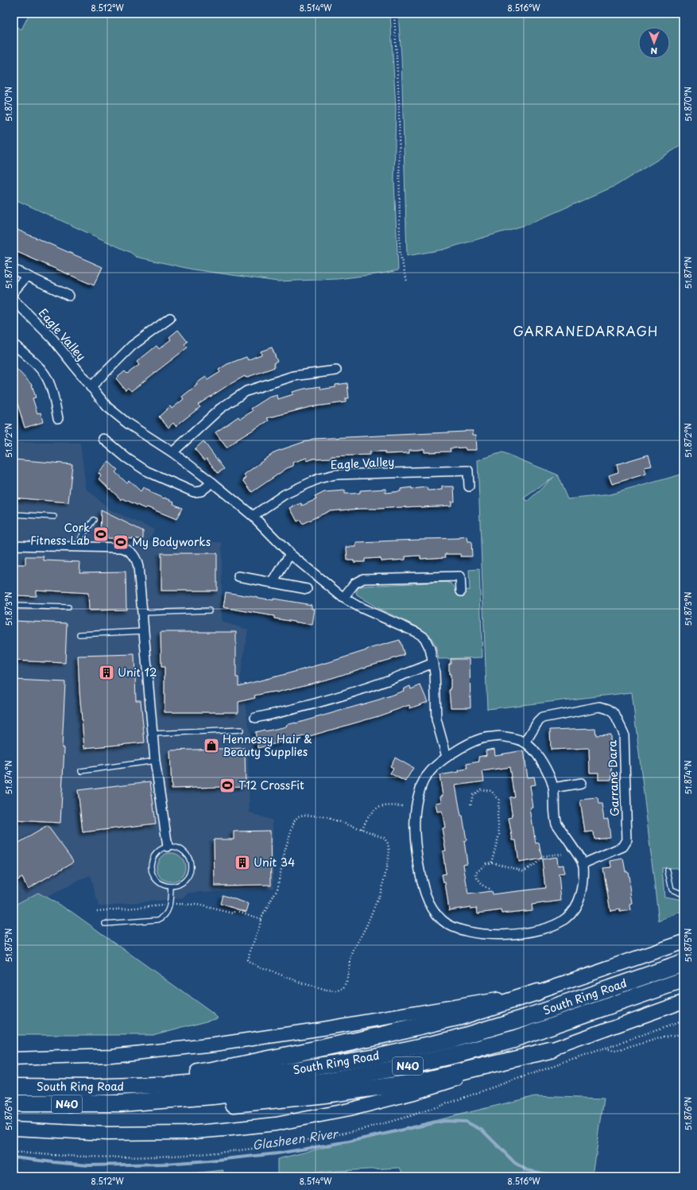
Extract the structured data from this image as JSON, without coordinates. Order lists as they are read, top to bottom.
{
  "streets": {
    "highway": ["South Ring Road", "N40"],
    "street": ["Eagle Valley", "Garrane Dara"]
  },
  "districts": ["GARRANEDARRAGH"],
  "water": ["Glasheen River"],
  "places": {
    "sports": ["Cork Fitness Lab", "My Bodyworks", "T12 CrossFit"],
    "building": ["Unit 12", "Unit 34"],
    "shop": ["Hennessy Hair & Beauty Supplies"]
  },
  "north": "bottom",
  "coordinates": [
    "8.512°W",
    "8.514°W",
    "8.516°W",
    "51.870°N",
    "51.871°N",
    "51.872°N",
    "51.873°N",
    "51.874°N",
    "51.875°N",
    "51.876°N"
  ]
}
